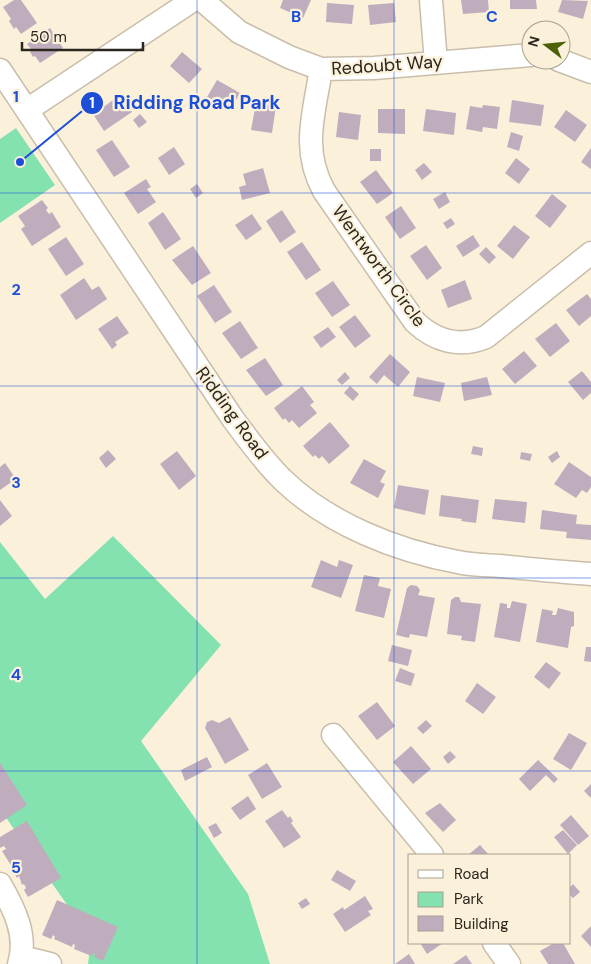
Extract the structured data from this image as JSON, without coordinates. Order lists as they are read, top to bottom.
{
  "streets": {
    "street": ["Redoubt Way", "Wentworth Circle", "Ridding Road"]
  },
  "crossings": [
    ["Redoubt Way", "Wentworth Circle"]
  ],
  "places": ["Ridding Road Park"],
  "legend": ["Road", "Park", "Building"],
  "scale_bar": "50 m",
  "north": "left",
  "grid": {
    "columns": ["B", "C"],
    "rows": [
      "1",
      "2",
      "3",
      "4",
      "5"
    ]
  }
}
